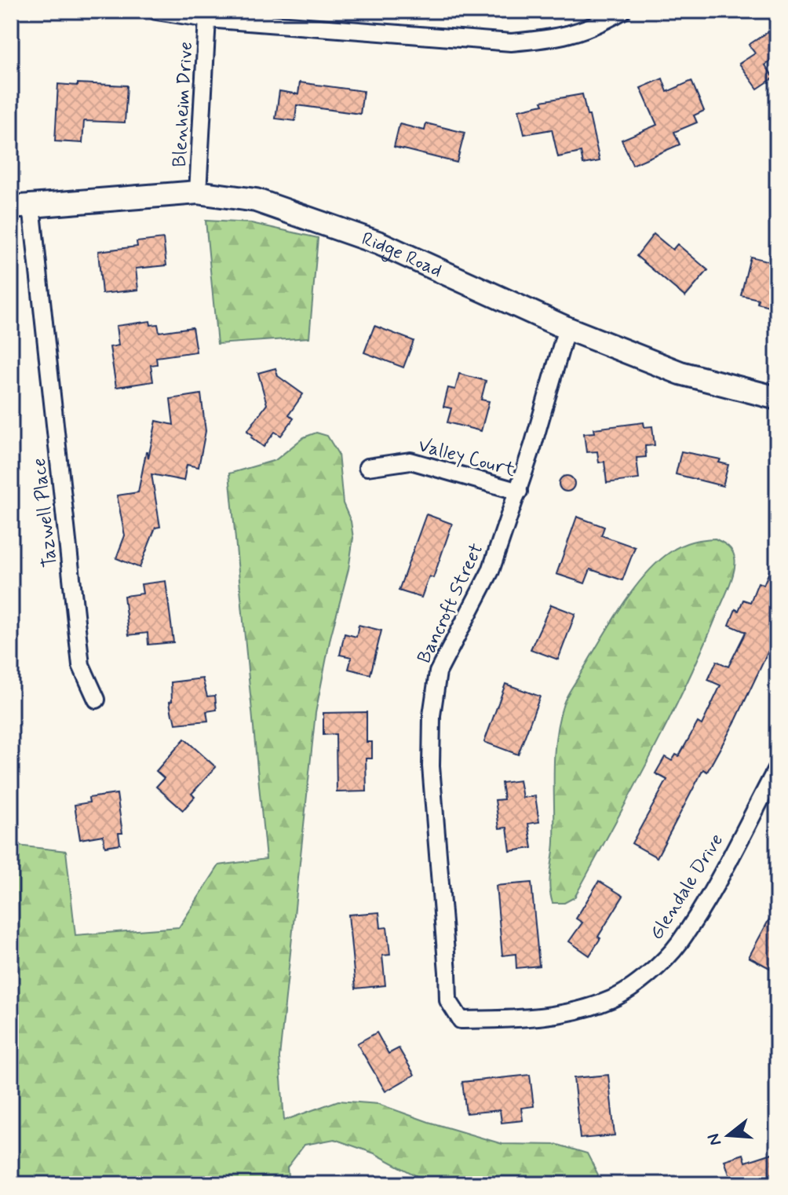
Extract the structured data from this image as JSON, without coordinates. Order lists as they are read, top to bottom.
{
  "streets": {
    "street": [
      "Blenheim Drive",
      "Ridge Road",
      "Valley Court",
      "Tazwell Place",
      "Bancroft Street",
      "Glendale Drive"
    ]
  },
  "crossings": [
    ["Blenheim Drive", "Ridge Road"],
    ["Ridge Road", "Tazwell Place"],
    ["Ridge Road", "Bancroft Street"],
    ["Valley Court", "Bancroft Street"],
    ["Bancroft Street", "Glendale Drive"]
  ],
  "north": "left"
}
